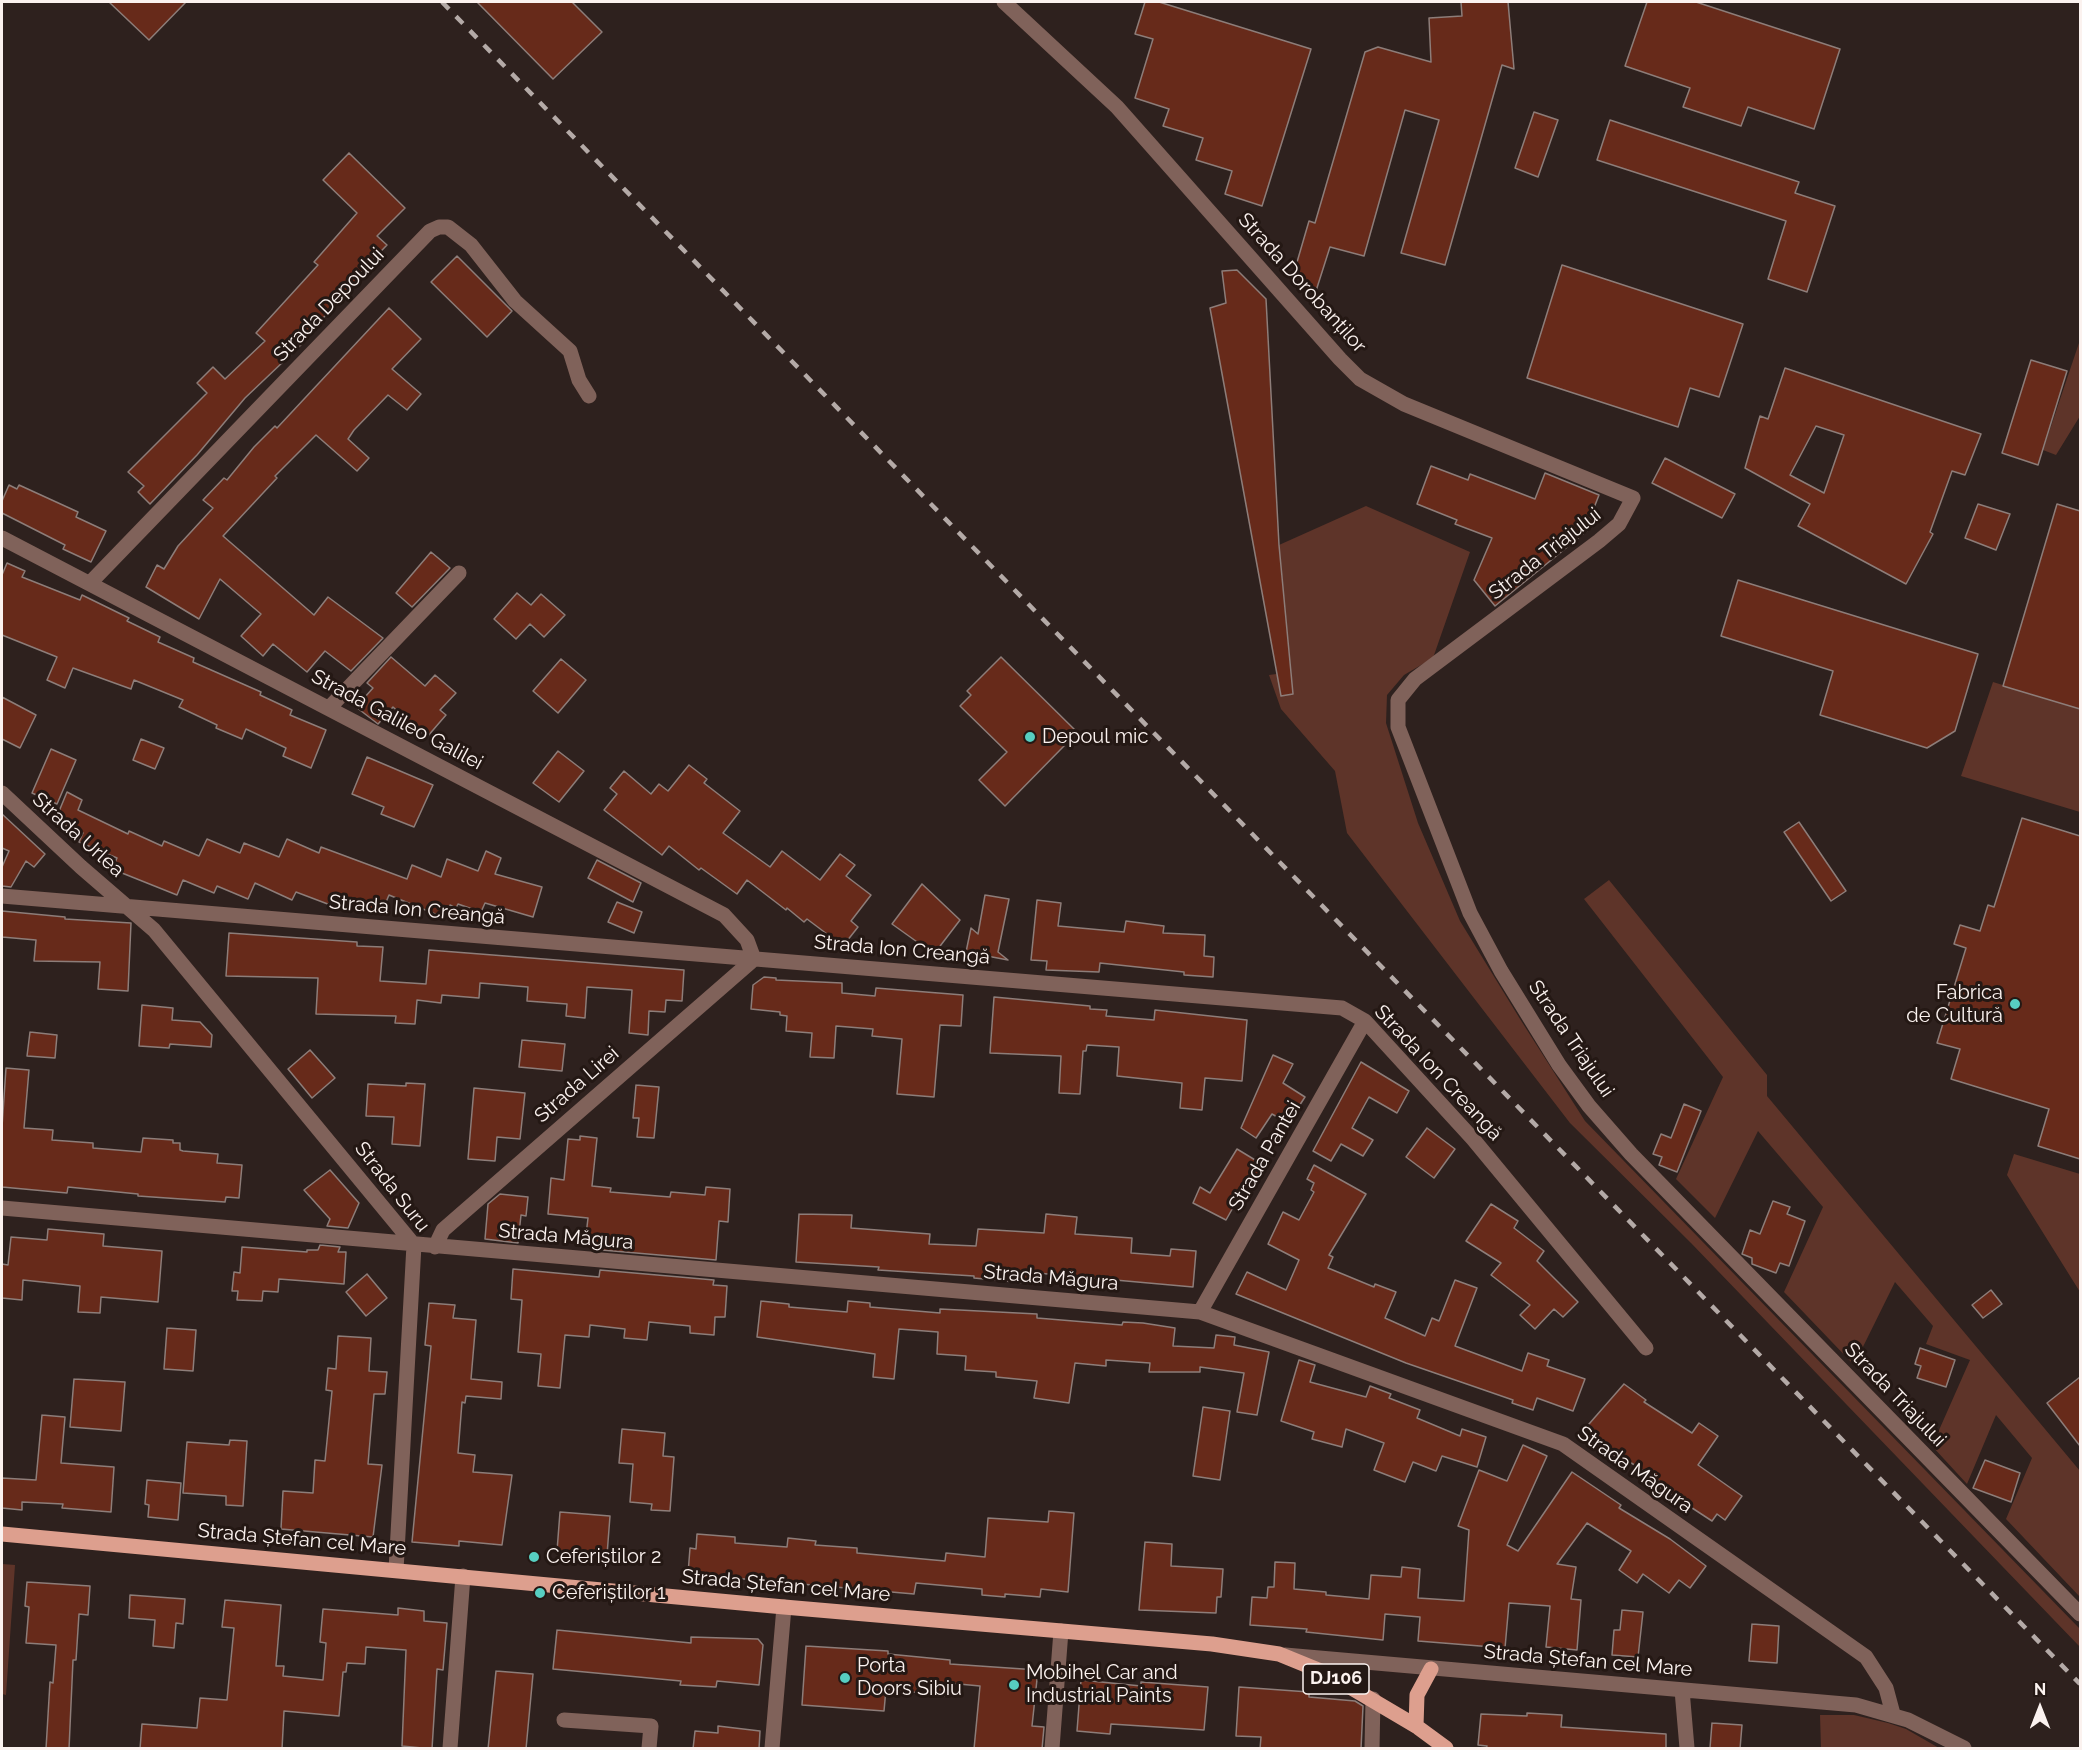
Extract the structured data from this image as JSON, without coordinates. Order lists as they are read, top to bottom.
{
  "streets": {
    "main road": ["Strada Ștefan cel Mare", "DJ106"],
    "street": [
      "Strada Dorobanților",
      "Strada Depoului",
      "Strada Triajului",
      "Strada Galileo Galilei",
      "Strada Urlea",
      "Strada Ion Creangă",
      "Strada Lirei",
      "Strada Pantei",
      "Strada Suru",
      "Strada Măgura"
    ]
  },
  "crossings": [
    ["Strada Dorobanților", "Strada Triajului"],
    ["Strada Depoului", "Strada Galileo Galilei"],
    ["Strada Galileo Galilei", "Strada Ion Creangă"],
    ["Strada Galileo Galilei", "Strada Lirei"],
    ["Strada Urlea", "Strada Ion Creangă"],
    ["Strada Urlea", "Strada Suru"],
    ["Strada Ion Creangă", "Strada Lirei"],
    ["Strada Ion Creangă", "Strada Pantei"],
    ["Strada Ion Creangă", "Strada Suru"],
    ["Strada Lirei", "Strada Măgura"],
    ["Strada Pantei", "Strada Măgura"],
    ["Strada Suru", "Strada Măgura"],
    ["Strada Suru", "Strada Ștefan cel Mare"],
    ["Strada Măgura", "Strada Ștefan cel Mare"]
  ],
  "places": [
    "Depoul mic",
    "Fabrica de Cultură",
    "Ceferiștilor 2",
    "Ceferiștilor 1",
    "Porta Doors Sibiu",
    "Mobihel Car and Industrial Paints"
  ],
  "north": "top"
}
